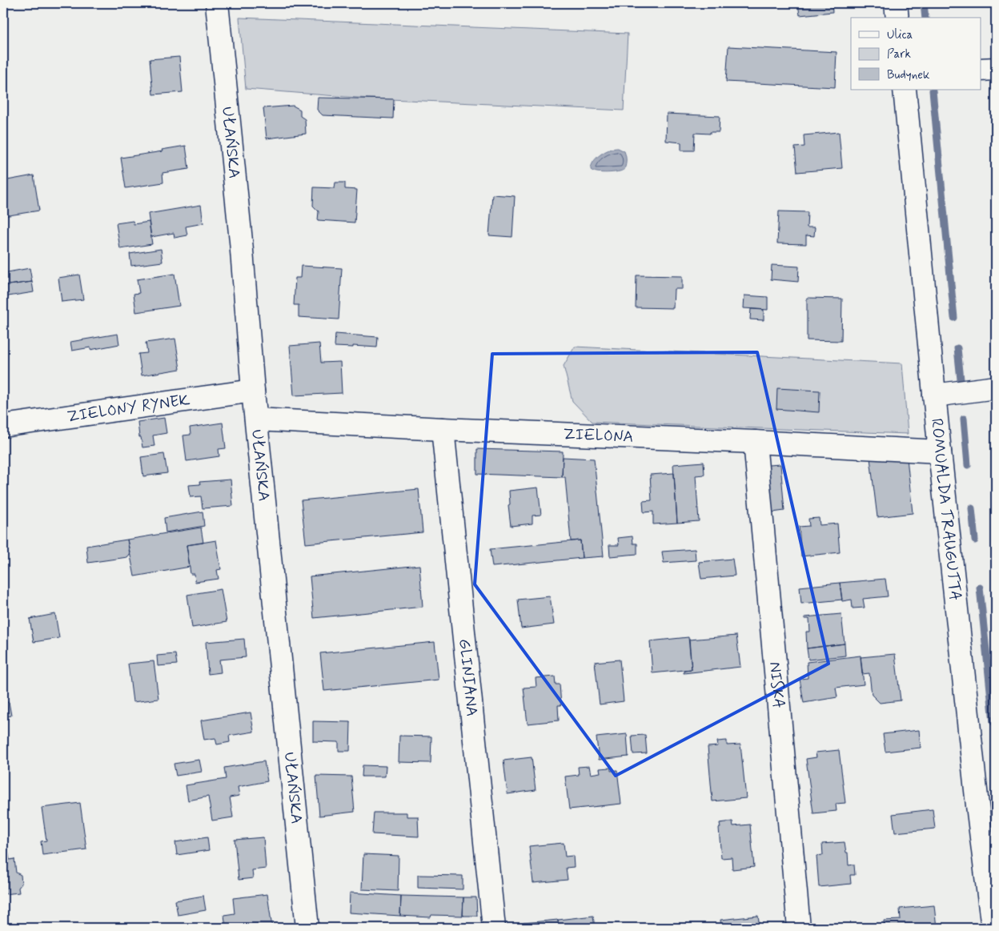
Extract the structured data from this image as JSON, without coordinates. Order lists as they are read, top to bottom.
{
  "streets": {
    "street": [
      "UŁAŃSKA",
      "ZIELONY RYNEK",
      "ZIELONA",
      "ROMUALDA TRAUGUTTA",
      "GLINIANA",
      "NISKA"
    ]
  },
  "crossings": [
    ["UŁAŃSKA", "ZIELONY RYNEK"],
    ["UŁAŃSKA", "ZIELONA"],
    ["ZIELONA", "ROMUALDA TRAUGUTTA"],
    ["ZIELONA", "GLINIANA"],
    ["ZIELONA", "NISKA"]
  ],
  "legend": ["Ulica", "Park", "Budynek"]
}
